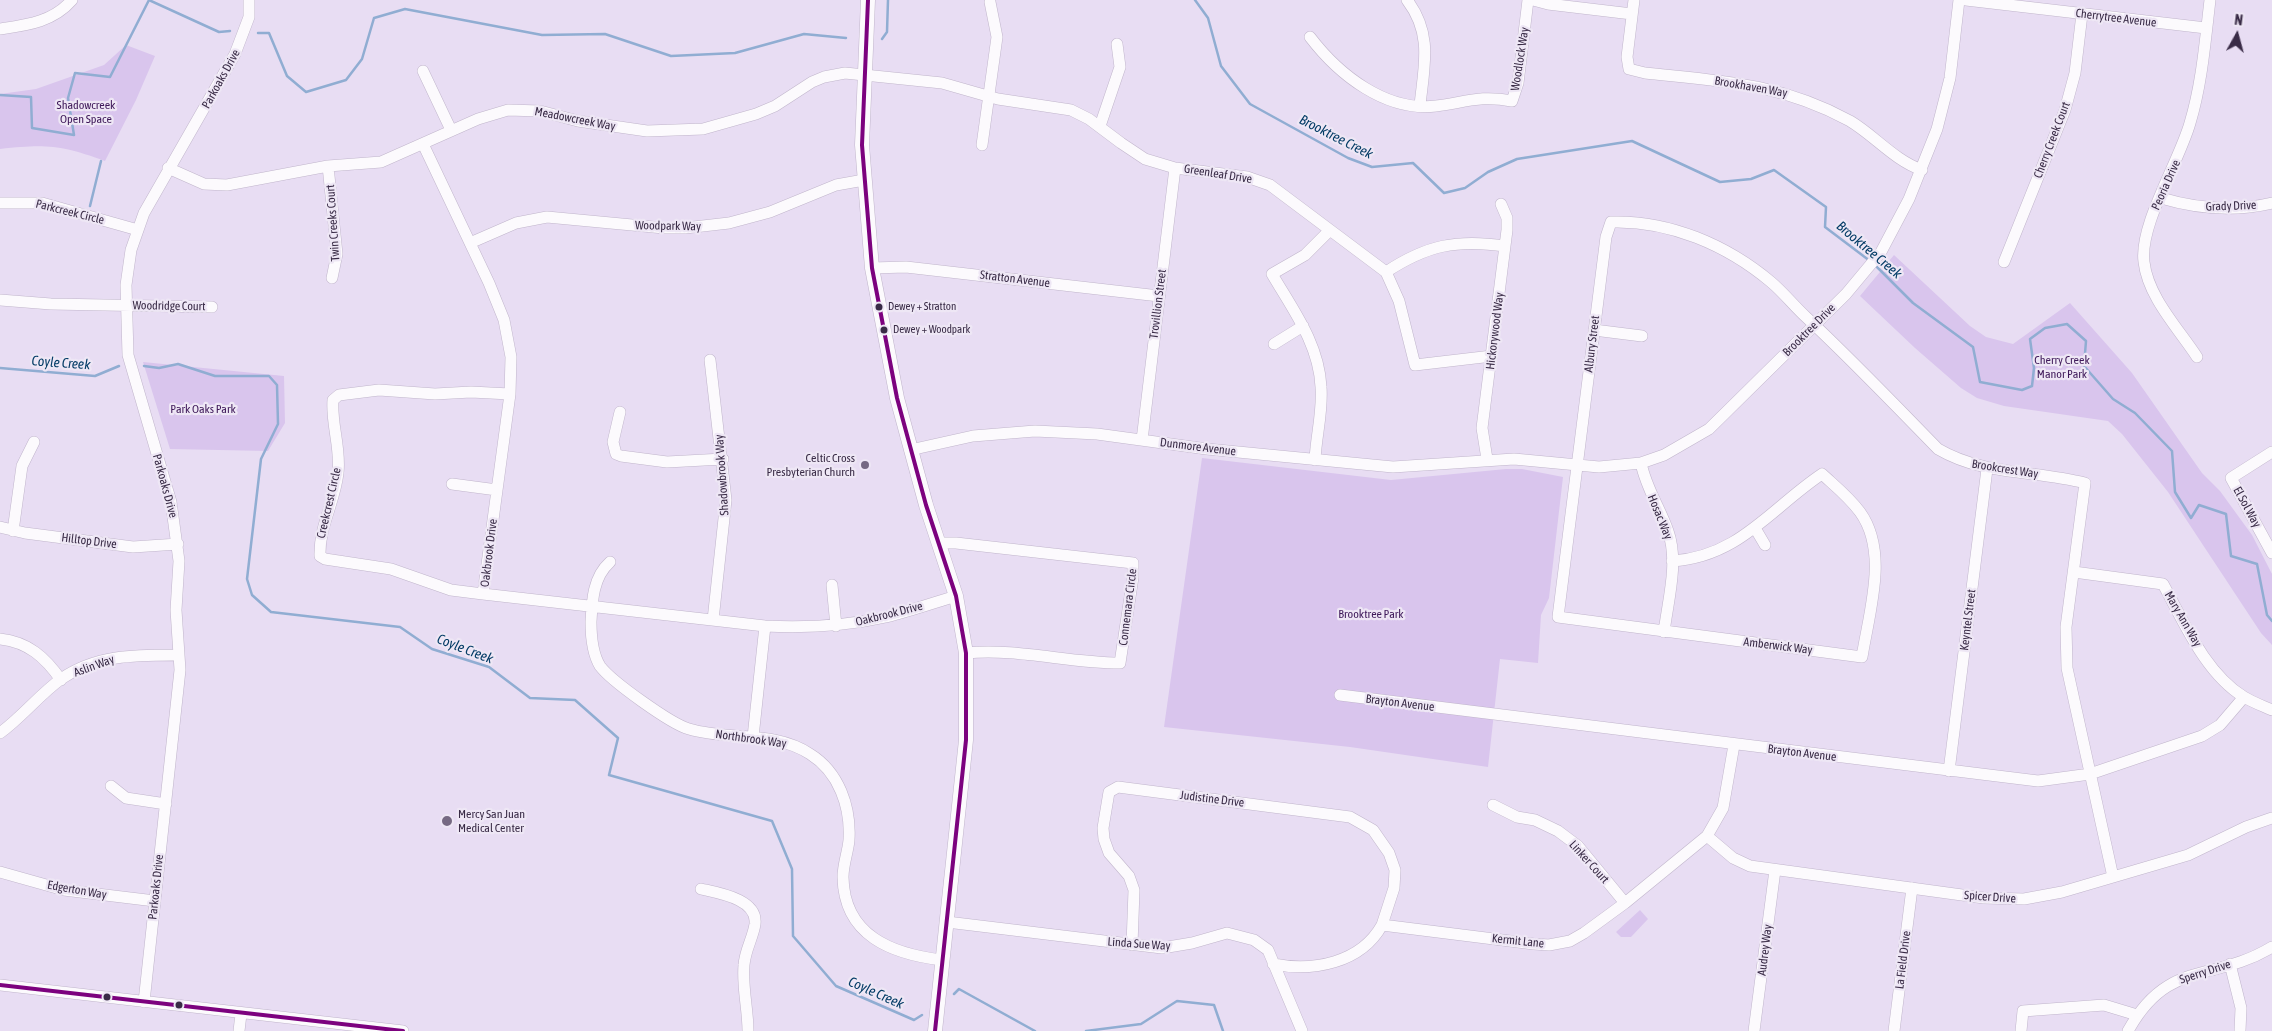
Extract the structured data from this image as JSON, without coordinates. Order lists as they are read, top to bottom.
{
  "streets": {
    "street": [
      "Cherrytree Avenue",
      "Woodlock Way",
      "Parkoaks Drive",
      "Brookhaven Way",
      "Meadowcreek Way",
      "Cherry Creek Court",
      "Greenleaf Drive",
      "Peoria Drive",
      "Grady Drive",
      "Parkcreek Circle",
      "Twin Creeks Court",
      "Woodpark Way",
      "Stratton Avenue",
      "Trovillion Street",
      "Woodridge Court",
      "Brooktree Drive",
      "Hickorywood Way",
      "Albury Street",
      "Dunmore Avenue",
      "Brookcrest Way",
      "Shadowbrook Way",
      "Creekcrest Circle",
      "El Sol Way",
      "Hosac Way",
      "Hilltop Drive",
      "Oakbrook Drive",
      "Connemara Circle",
      "Mary Ann Way",
      "Keyntel Street",
      "Amberwick Way",
      "Aslin Way",
      "Brayton Avenue",
      "Northbrook Way",
      "Judistine Drive",
      "Linker Court",
      "Edgerton Way",
      "Spicer Drive",
      "Kermit Lane",
      "Linda Sue Way",
      "Audrey Way",
      "La Field Drive",
      "Sperry Drive"
    ]
  },
  "crossings": [
    ["Cherrytree Avenue", "Cherry Creek Court"],
    ["Cherrytree Avenue", "Peoria Drive"],
    ["Parkoaks Drive", "Meadowcreek Way"],
    ["Parkoaks Drive", "Parkcreek Circle"],
    ["Parkoaks Drive", "Woodridge Court"],
    ["Parkoaks Drive", "Hilltop Drive"],
    ["Parkoaks Drive", "Aslin Way"],
    ["Parkoaks Drive", "Edgerton Way"],
    ["Brookhaven Way", "Brooktree Drive"],
    ["Meadowcreek Way", "Greenleaf Drive"],
    ["Meadowcreek Way", "Twin Creeks Court"],
    ["Meadowcreek Way", "Oakbrook Drive"],
    ["Greenleaf Drive", "Trovillion Street"],
    ["Greenleaf Drive", "Hickorywood Way"],
    ["Peoria Drive", "Grady Drive"],
    ["Woodpark Way", "Oakbrook Drive"],
    ["Stratton Avenue", "Trovillion Street"],
    ["Trovillion Street", "Dunmore Avenue"],
    ["Brooktree Drive", "Hickorywood Way"],
    ["Brooktree Drive", "Albury Street"],
    ["Brooktree Drive", "Dunmore Avenue"],
    ["Brooktree Drive", "Brookcrest Way"],
    ["Brooktree Drive", "Hosac Way"],
    ["Brooktree Drive", "Amberwick Way"],
    ["Hickorywood Way", "Dunmore Avenue"],
    ["Albury Street", "Brookcrest Way"],
    ["Albury Street", "Amberwick Way"],
    ["Brookcrest Way", "Mary Ann Way"],
    ["Brookcrest Way", "Keyntel Street"],
    ["Brookcrest Way", "Brayton Avenue"],
    ["Brookcrest Way", "Spicer Drive"],
    ["Shadowbrook Way", "Oakbrook Drive"],
    ["Creekcrest Circle", "Oakbrook Drive"],
    ["Hosac Way", "Amberwick Way"],
    ["Oakbrook Drive", "Northbrook Way"],
    ["Mary Ann Way", "Brayton Avenue"],
    ["Keyntel Street", "Brayton Avenue"],
    ["Brayton Avenue", "Kermit Lane"],
    ["Judistine Drive", "Kermit Lane"],
    ["Judistine Drive", "Linda Sue Way"],
    ["Linker Court", "Kermit Lane"],
    ["Spicer Drive", "Kermit Lane"],
    ["Spicer Drive", "Audrey Way"],
    ["Spicer Drive", "La Field Drive"]
  ],
  "water": ["Brooktree Creek", "Coyle Creek"],
  "parks": [
    "Shadowcreek Open Space",
    "Cherry Creek Manor Park",
    "Park Oaks Park",
    "Brooktree Park"
  ],
  "places": [
    "Dewey + Stratton",
    "Dewey + Woodpark",
    "Celtic Cross Presbyterian Church",
    "Mercy San Juan Medical Center"
  ],
  "north": "top"
}
